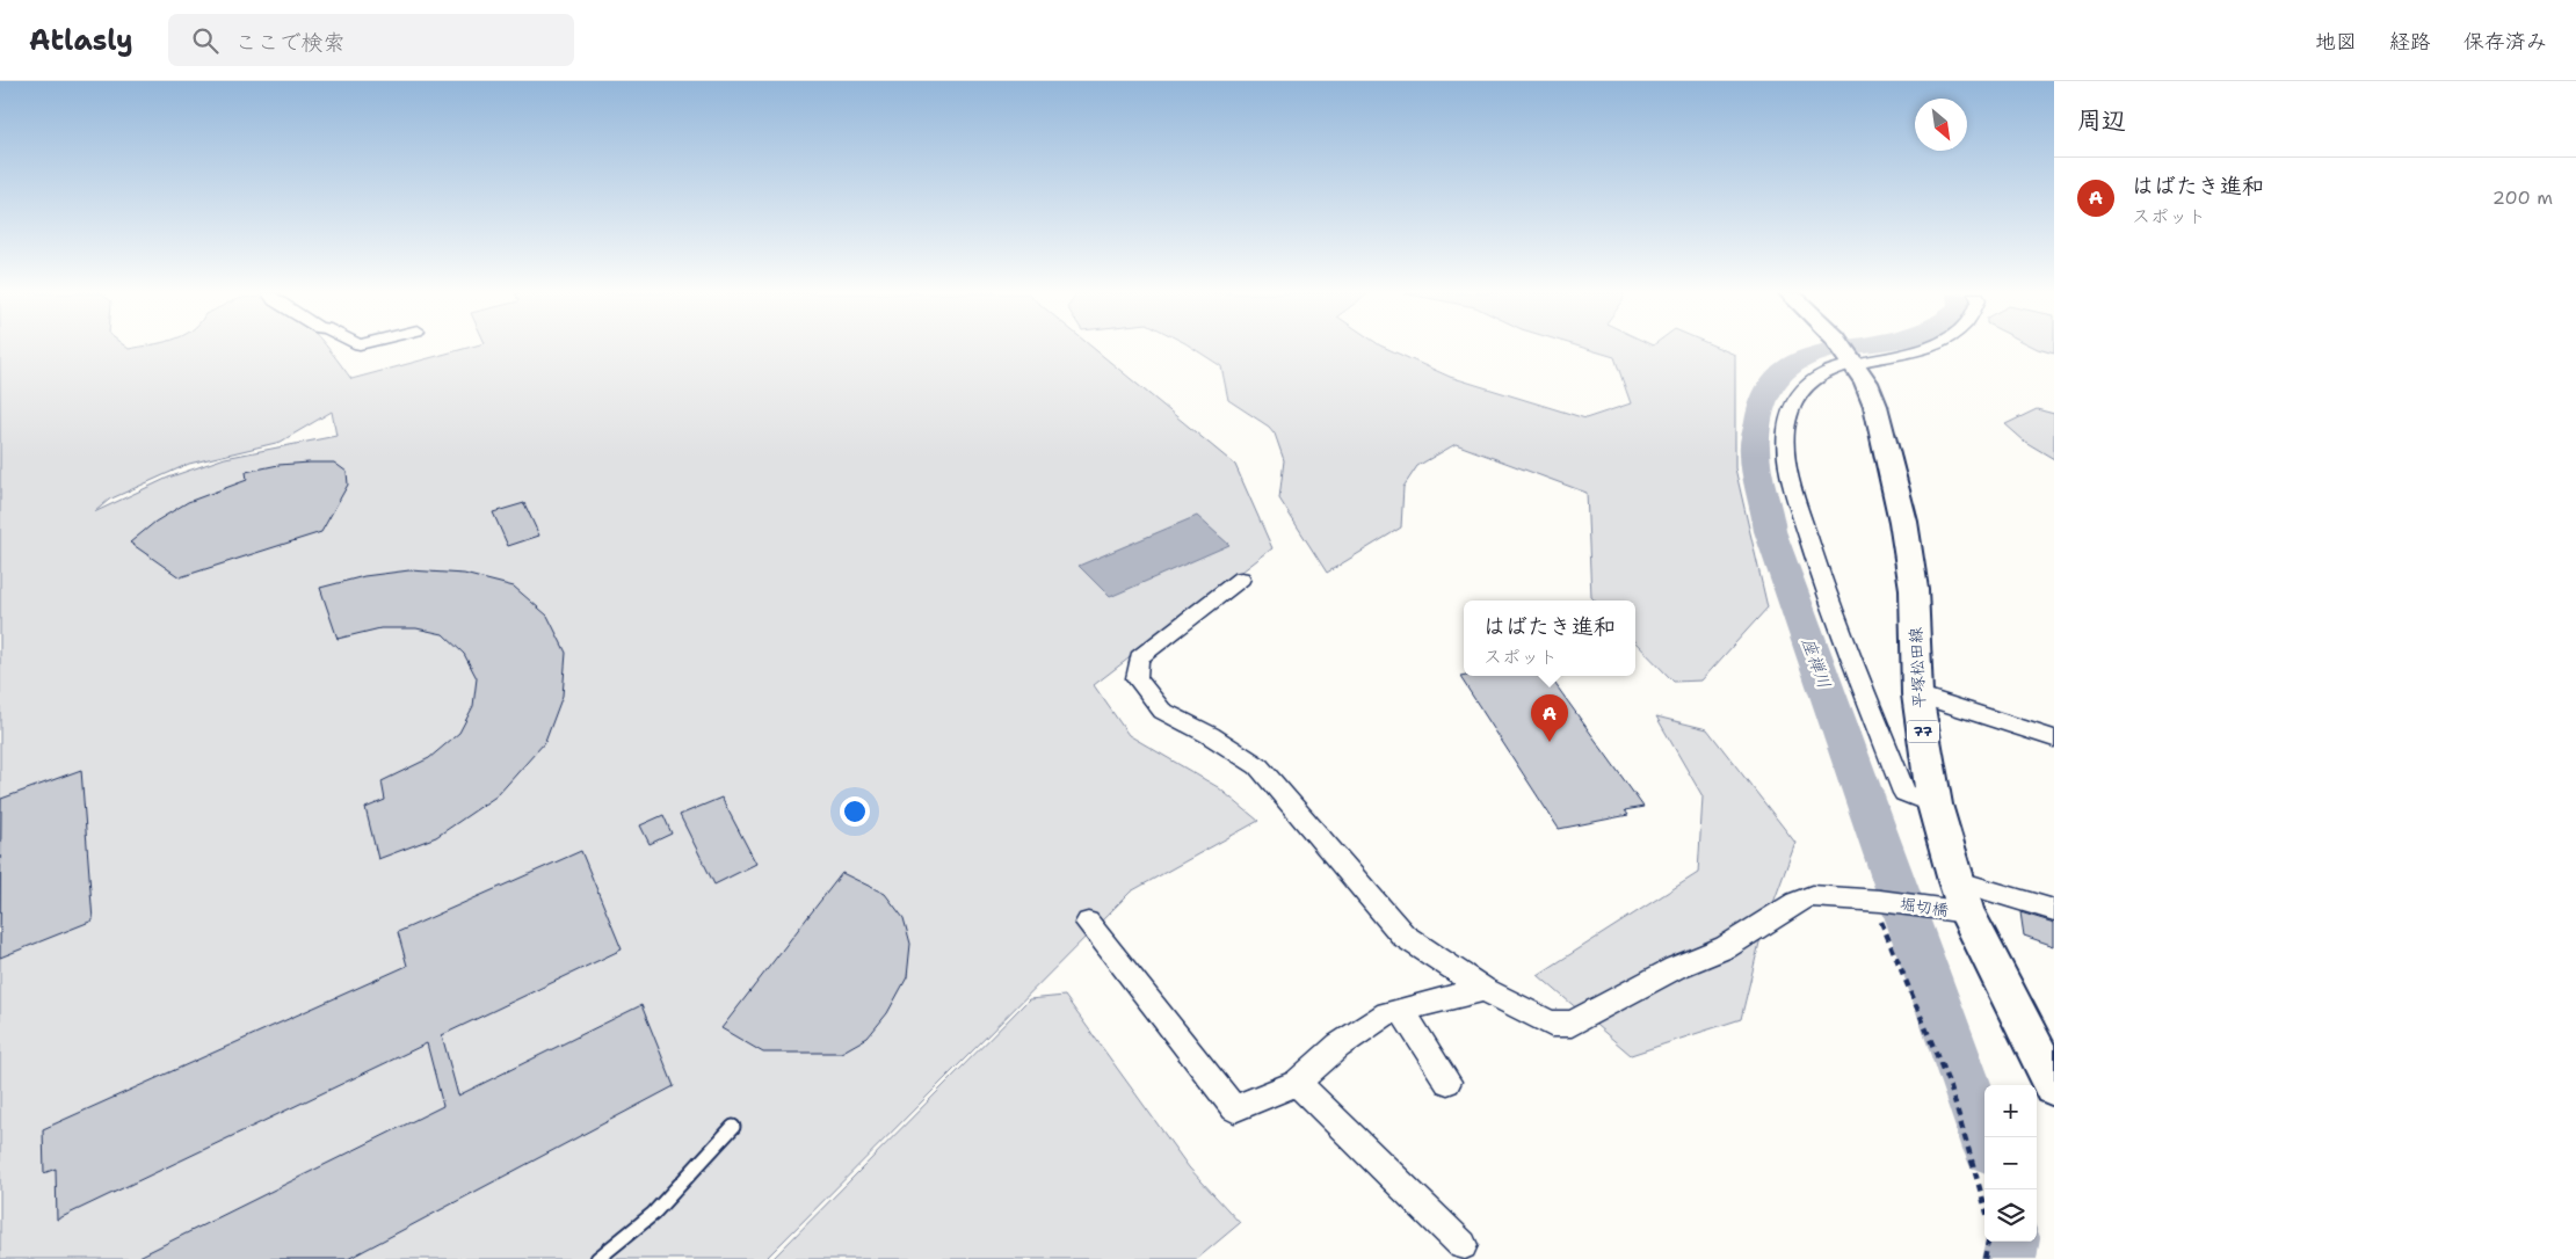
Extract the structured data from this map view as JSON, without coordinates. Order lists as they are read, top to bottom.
{
  "streets": {
    "main road": ["平塚松田線", "77"],
    "street": ["堀切橋"]
  },
  "crossings": [
    ["平塚松田線", "堀切橋"]
  ],
  "water": ["座禅川"],
  "north": "bottom right",
  "page": {
    "header": "Atlasly",
    "search": "ここで検索",
    "nav": ["地図", "経路", "保存済み"],
    "heading": "周辺",
    "list": [
      {
        "mark": "A",
        "name": "はばたき進和",
        "note": "スポット",
        "value": "200 m"
      }
    ],
    "popup": ["はばたき進和", "スポット"],
    "pins": "A",
    "map_buttons": ["+", "−"]
  }
}
